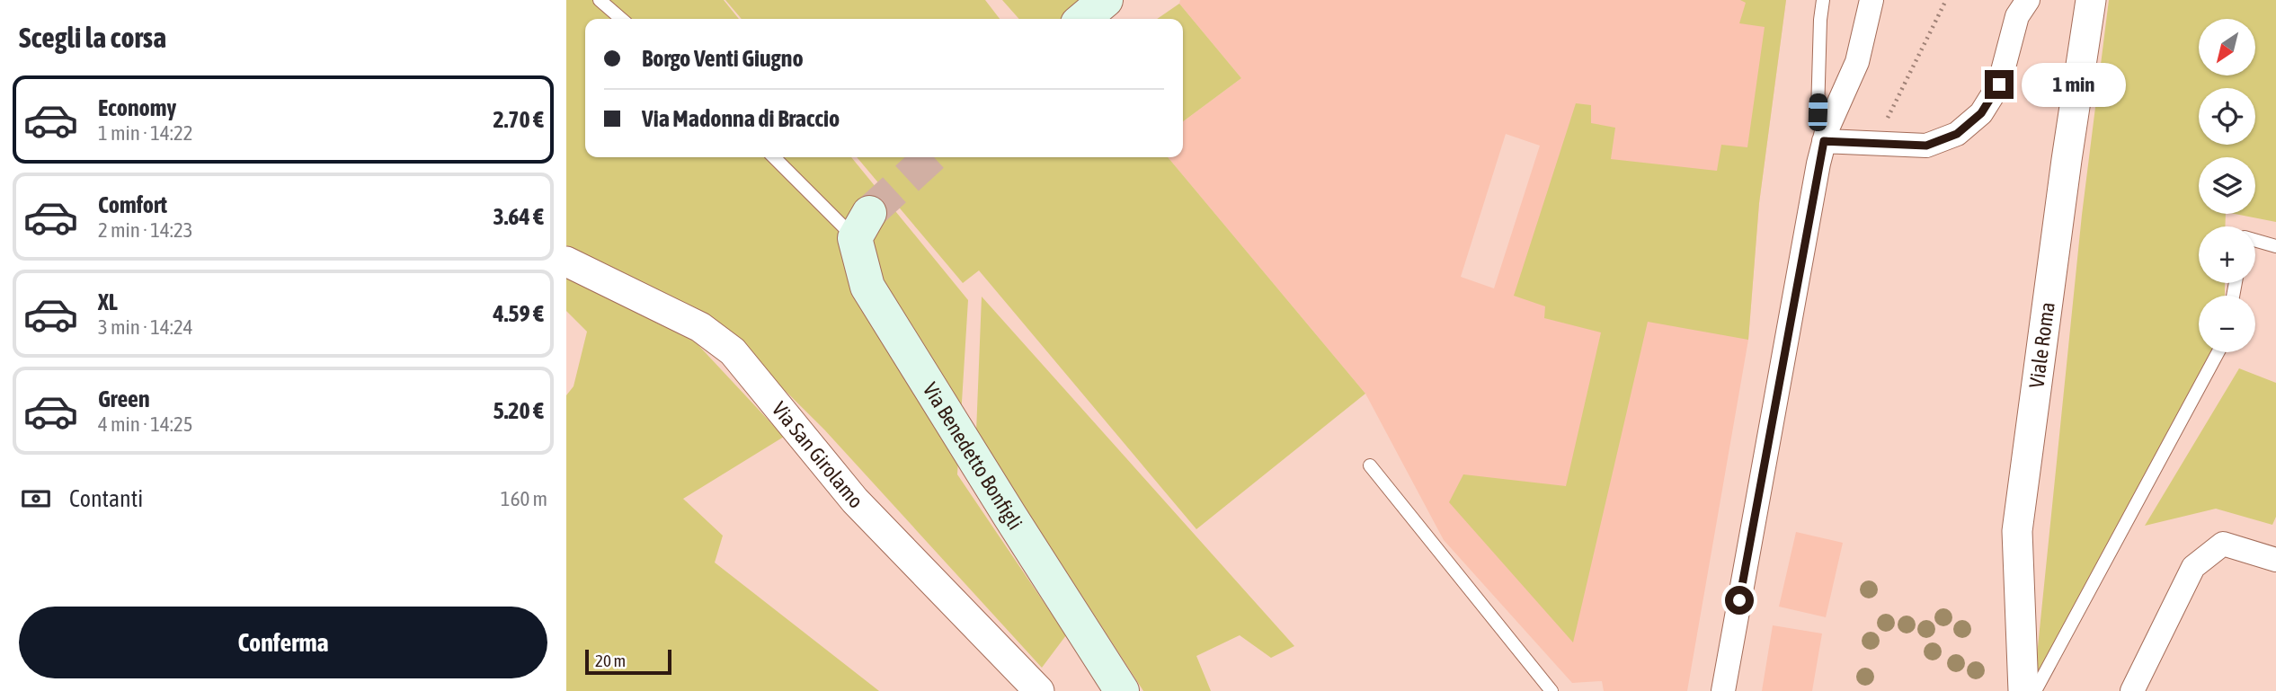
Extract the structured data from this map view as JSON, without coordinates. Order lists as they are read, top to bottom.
{
  "streets": {
    "main road": ["Via Benedetto Bonfigli"],
    "street": ["Viale Roma", "Via San Girolamo"]
  },
  "scale_bar": "20 m",
  "north": "bottom left",
  "page": {
    "heading": "Scegli la corsa",
    "map_buttons": ["+", "−"],
    "banner": ["Borgo Venti Giugno", "Via Madonna di Braccio"],
    "bubble": "1 min",
    "list": [
      {
        "name": "Economy",
        "note": "1 min · 14:22",
        "value": "2.70 €"
      },
      {
        "name": "Comfort",
        "note": "2 min · 14:23",
        "value": "3.64 €"
      },
      {
        "name": "XL",
        "note": "3 min · 14:24",
        "value": "4.59 €"
      },
      {
        "name": "Green",
        "note": "4 min · 14:25",
        "value": "5.20 €"
      }
    ],
    "pay": ["Contanti", "160 m"],
    "buttons": "Conferma",
    "scale": "20 m"
  }
}
